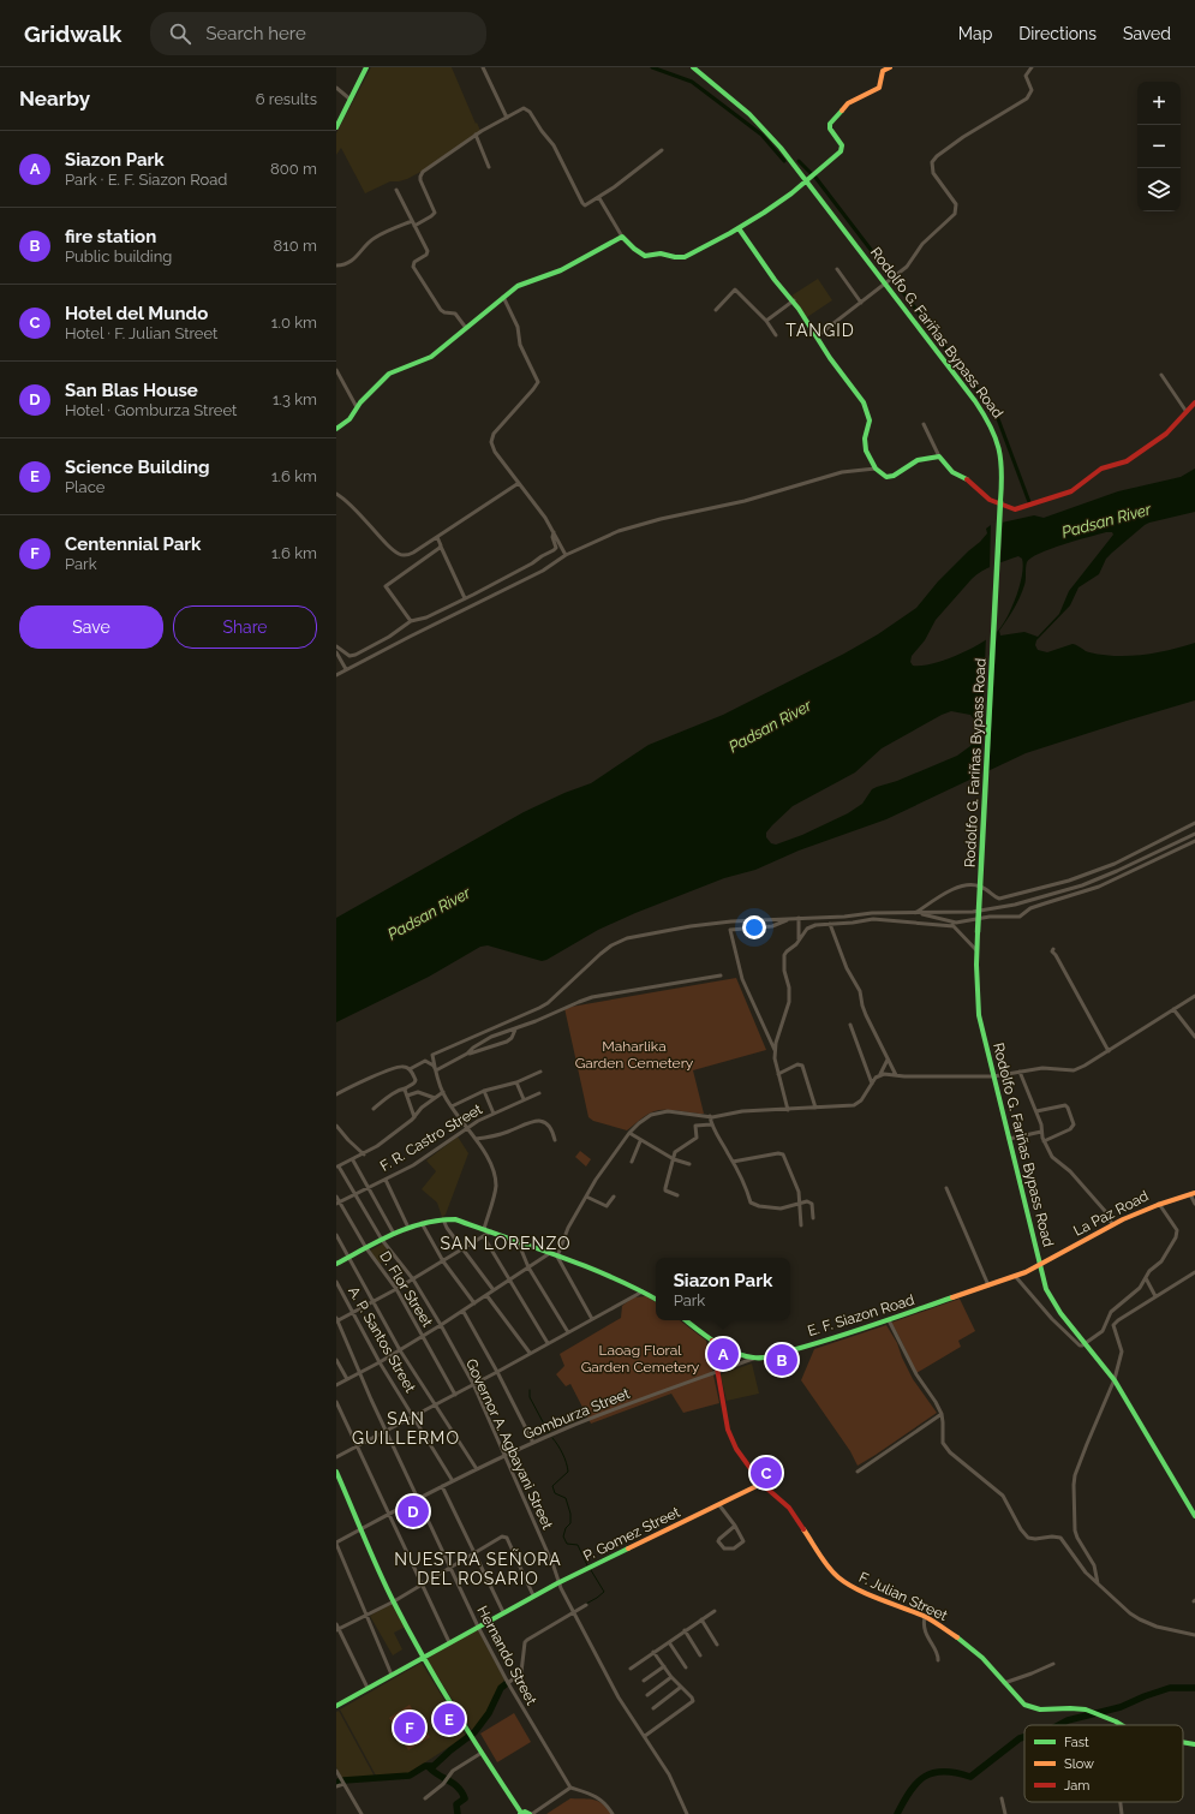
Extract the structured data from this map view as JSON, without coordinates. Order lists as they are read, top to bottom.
{
  "streets": {
    "main road": [
      "Rodolfo G. Fariñas Bypass Road",
      "La Paz Road",
      "E. F. Siazon Road",
      "P. Gomez Street",
      "F. Julian Street"
    ],
    "street": [
      "F. R. Castro Street",
      "D. Flor Street",
      "A. P. Santos Street",
      "Gomburza Street",
      "Governor A. Agbayani Street",
      "Hernando Street"
    ]
  },
  "crossings": [
    ["Rodolfo G. Fariñas Bypass Road", "La Paz Road"],
    ["F. R. Castro Street", "D. Flor Street"],
    ["F. R. Castro Street", "Governor A. Agbayani Street"],
    ["La Paz Road", "E. F. Siazon Road"],
    ["E. F. Siazon Road", "Gomburza Street"],
    ["A. P. Santos Street", "Gomburza Street"],
    ["Gomburza Street", "Governor A. Agbayani Street"],
    ["Gomburza Street", "F. Julian Street"],
    ["Gomburza Street", "Hernando Street"],
    ["Governor A. Agbayani Street", "P. Gomez Street"],
    ["P. Gomez Street", "F. Julian Street"],
    ["P. Gomez Street", "Hernando Street"]
  ],
  "districts": [
    "TANGID",
    "SAN LORENZO",
    "SAN GUILLERMO",
    "NUESTRA SEÑORA DEL ROSARIO"
  ],
  "water": ["Padsan River"],
  "parks": ["Maharlika Garden Cemetery", "Laoag Floral Garden Cemetery"],
  "legend": ["Fast", "Slow", "Jam"],
  "page": {
    "header": "Gridwalk",
    "search": "Search here",
    "nav": ["Map", "Directions", "Saved"],
    "heading": ["Nearby", "6 results"],
    "map_buttons": ["+", "−"],
    "list": [
      {
        "mark": "A",
        "name": "Siazon Park",
        "note": "Park · E. F. Siazon Road",
        "value": "800 m"
      },
      {
        "mark": "B",
        "name": "fire station",
        "note": "Public building",
        "value": "810 m"
      },
      {
        "mark": "C",
        "name": "Hotel del Mundo",
        "note": "Hotel · F. Julian Street",
        "value": "1.0 km"
      },
      {
        "mark": "D",
        "name": "San Blas House",
        "note": "Hotel · Gomburza Street",
        "value": "1.3 km"
      },
      {
        "mark": "E",
        "name": "Science Building",
        "note": "Place",
        "value": "1.6 km"
      },
      {
        "mark": "F",
        "name": "Centennial Park",
        "note": "Park",
        "value": "1.6 km"
      }
    ],
    "buttons": ["Save", "Share"],
    "popup": ["Siazon Park", "Park"],
    "pins": [
      "A",
      "B",
      "C",
      "D",
      "E",
      "F"
    ]
  }
}
